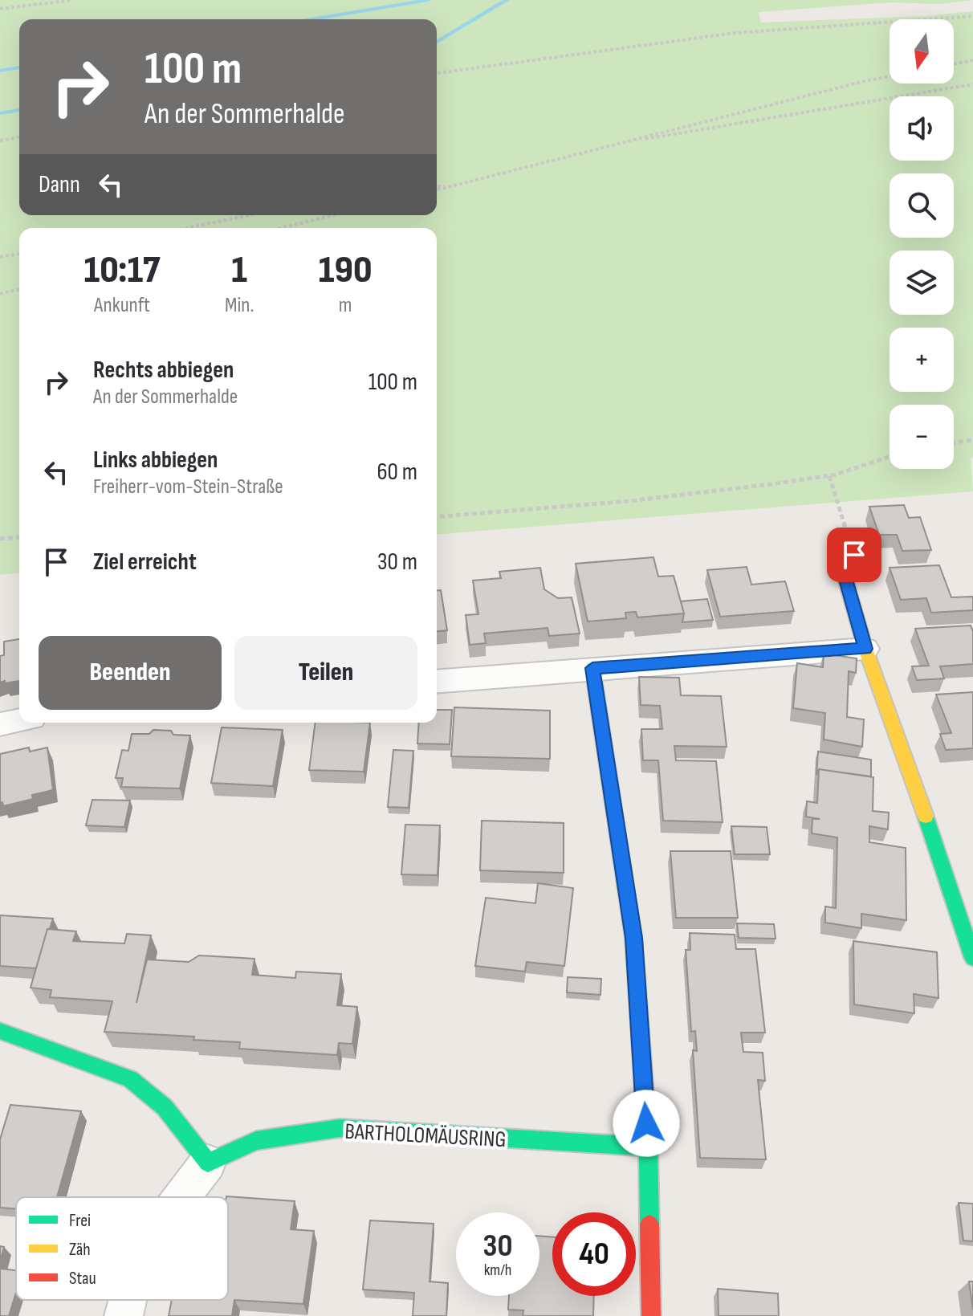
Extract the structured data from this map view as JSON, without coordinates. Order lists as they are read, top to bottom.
{
  "streets": {
    "street": ["BARTHOLOMÄUSRING"]
  },
  "legend": ["Frei", "Zäh", "Stau"],
  "north": "bottom",
  "page": {
    "map_buttons": ["+", "−"],
    "turn": ["100 m", "An der Sommerhalde"],
    "then": "Dann",
    "eta": [
      "10:17",
      "Ankunft",
      "1",
      "Min.",
      "190",
      "m"
    ],
    "list": [
      {
        "name": "Rechts abbiegen",
        "note": "An der Sommerhalde",
        "value": "100 m"
      },
      {
        "name": "Links abbiegen",
        "note": "Freiherr-vom-Stein-Straße",
        "value": "60 m"
      },
      {
        "name": "Ziel erreicht",
        "value": "30 m"
      }
    ],
    "buttons": ["Beenden", "Teilen"],
    "speed": "30 km/h",
    "limit": "40"
  }
}
